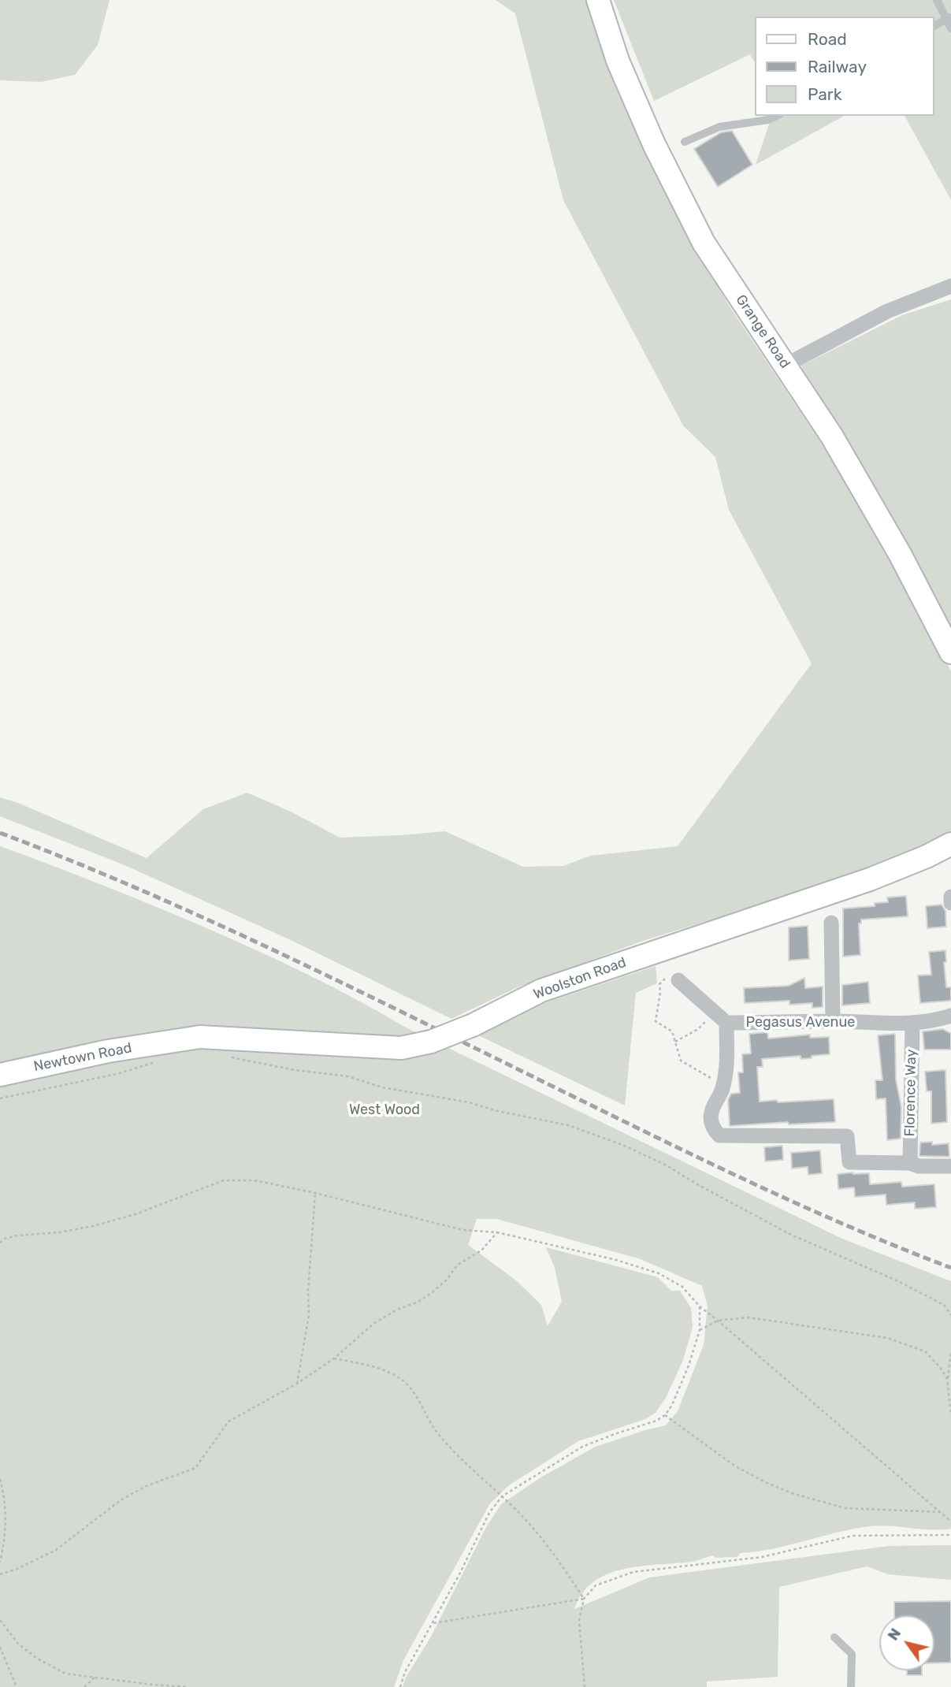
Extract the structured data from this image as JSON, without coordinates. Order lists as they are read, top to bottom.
{
  "streets": {
    "street": [
      "Grange Road",
      "Woolston Road",
      "Pegasus Avenue",
      "Newtown Road",
      "Florence Way"
    ]
  },
  "crossings": [
    ["Woolston Road", "Newtown Road"],
    ["Pegasus Avenue", "Florence Way"]
  ],
  "parks": ["West Wood"],
  "legend": ["Road", "Railway", "Park"],
  "north": "top left"
}
